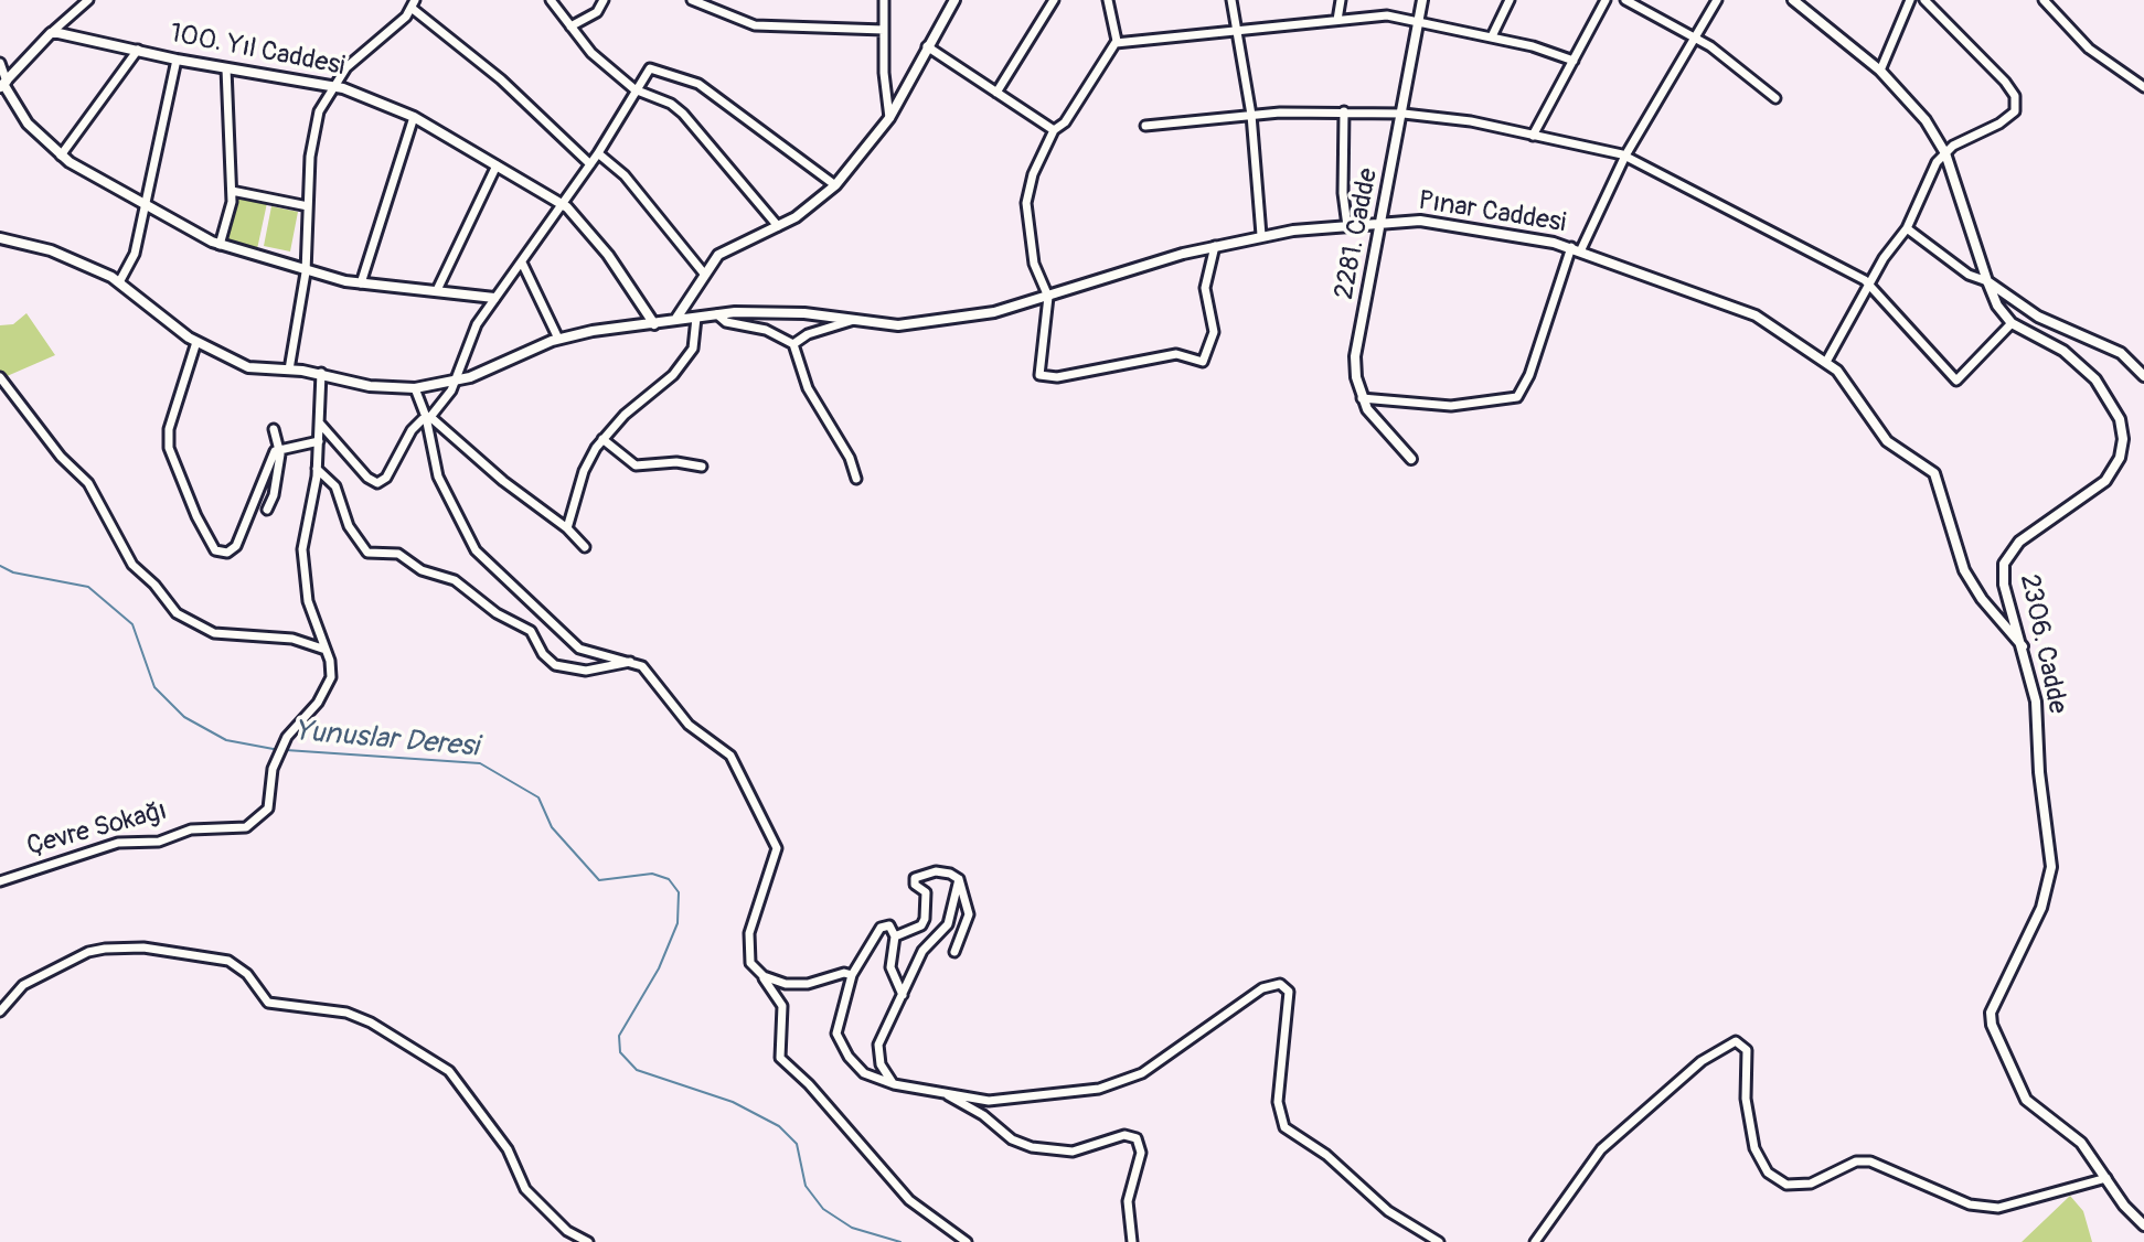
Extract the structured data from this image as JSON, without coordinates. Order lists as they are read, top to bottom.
{
  "streets": {
    "street": [
      "100. Yıl Caddesi",
      "Pınar Caddesi",
      "2281. Cadde",
      "2306. Cadde",
      "Çevre Sokağı"
    ]
  },
  "crossings": [
    ["100. Yıl Caddesi", "Pınar Caddesi"],
    ["Pınar Caddesi", "2281. Cadde"],
    ["Pınar Caddesi", "2306. Cadde"],
    ["Pınar Caddesi", "Çevre Sokağı"]
  ],
  "water": ["Yunuslar Deresi"]
}
